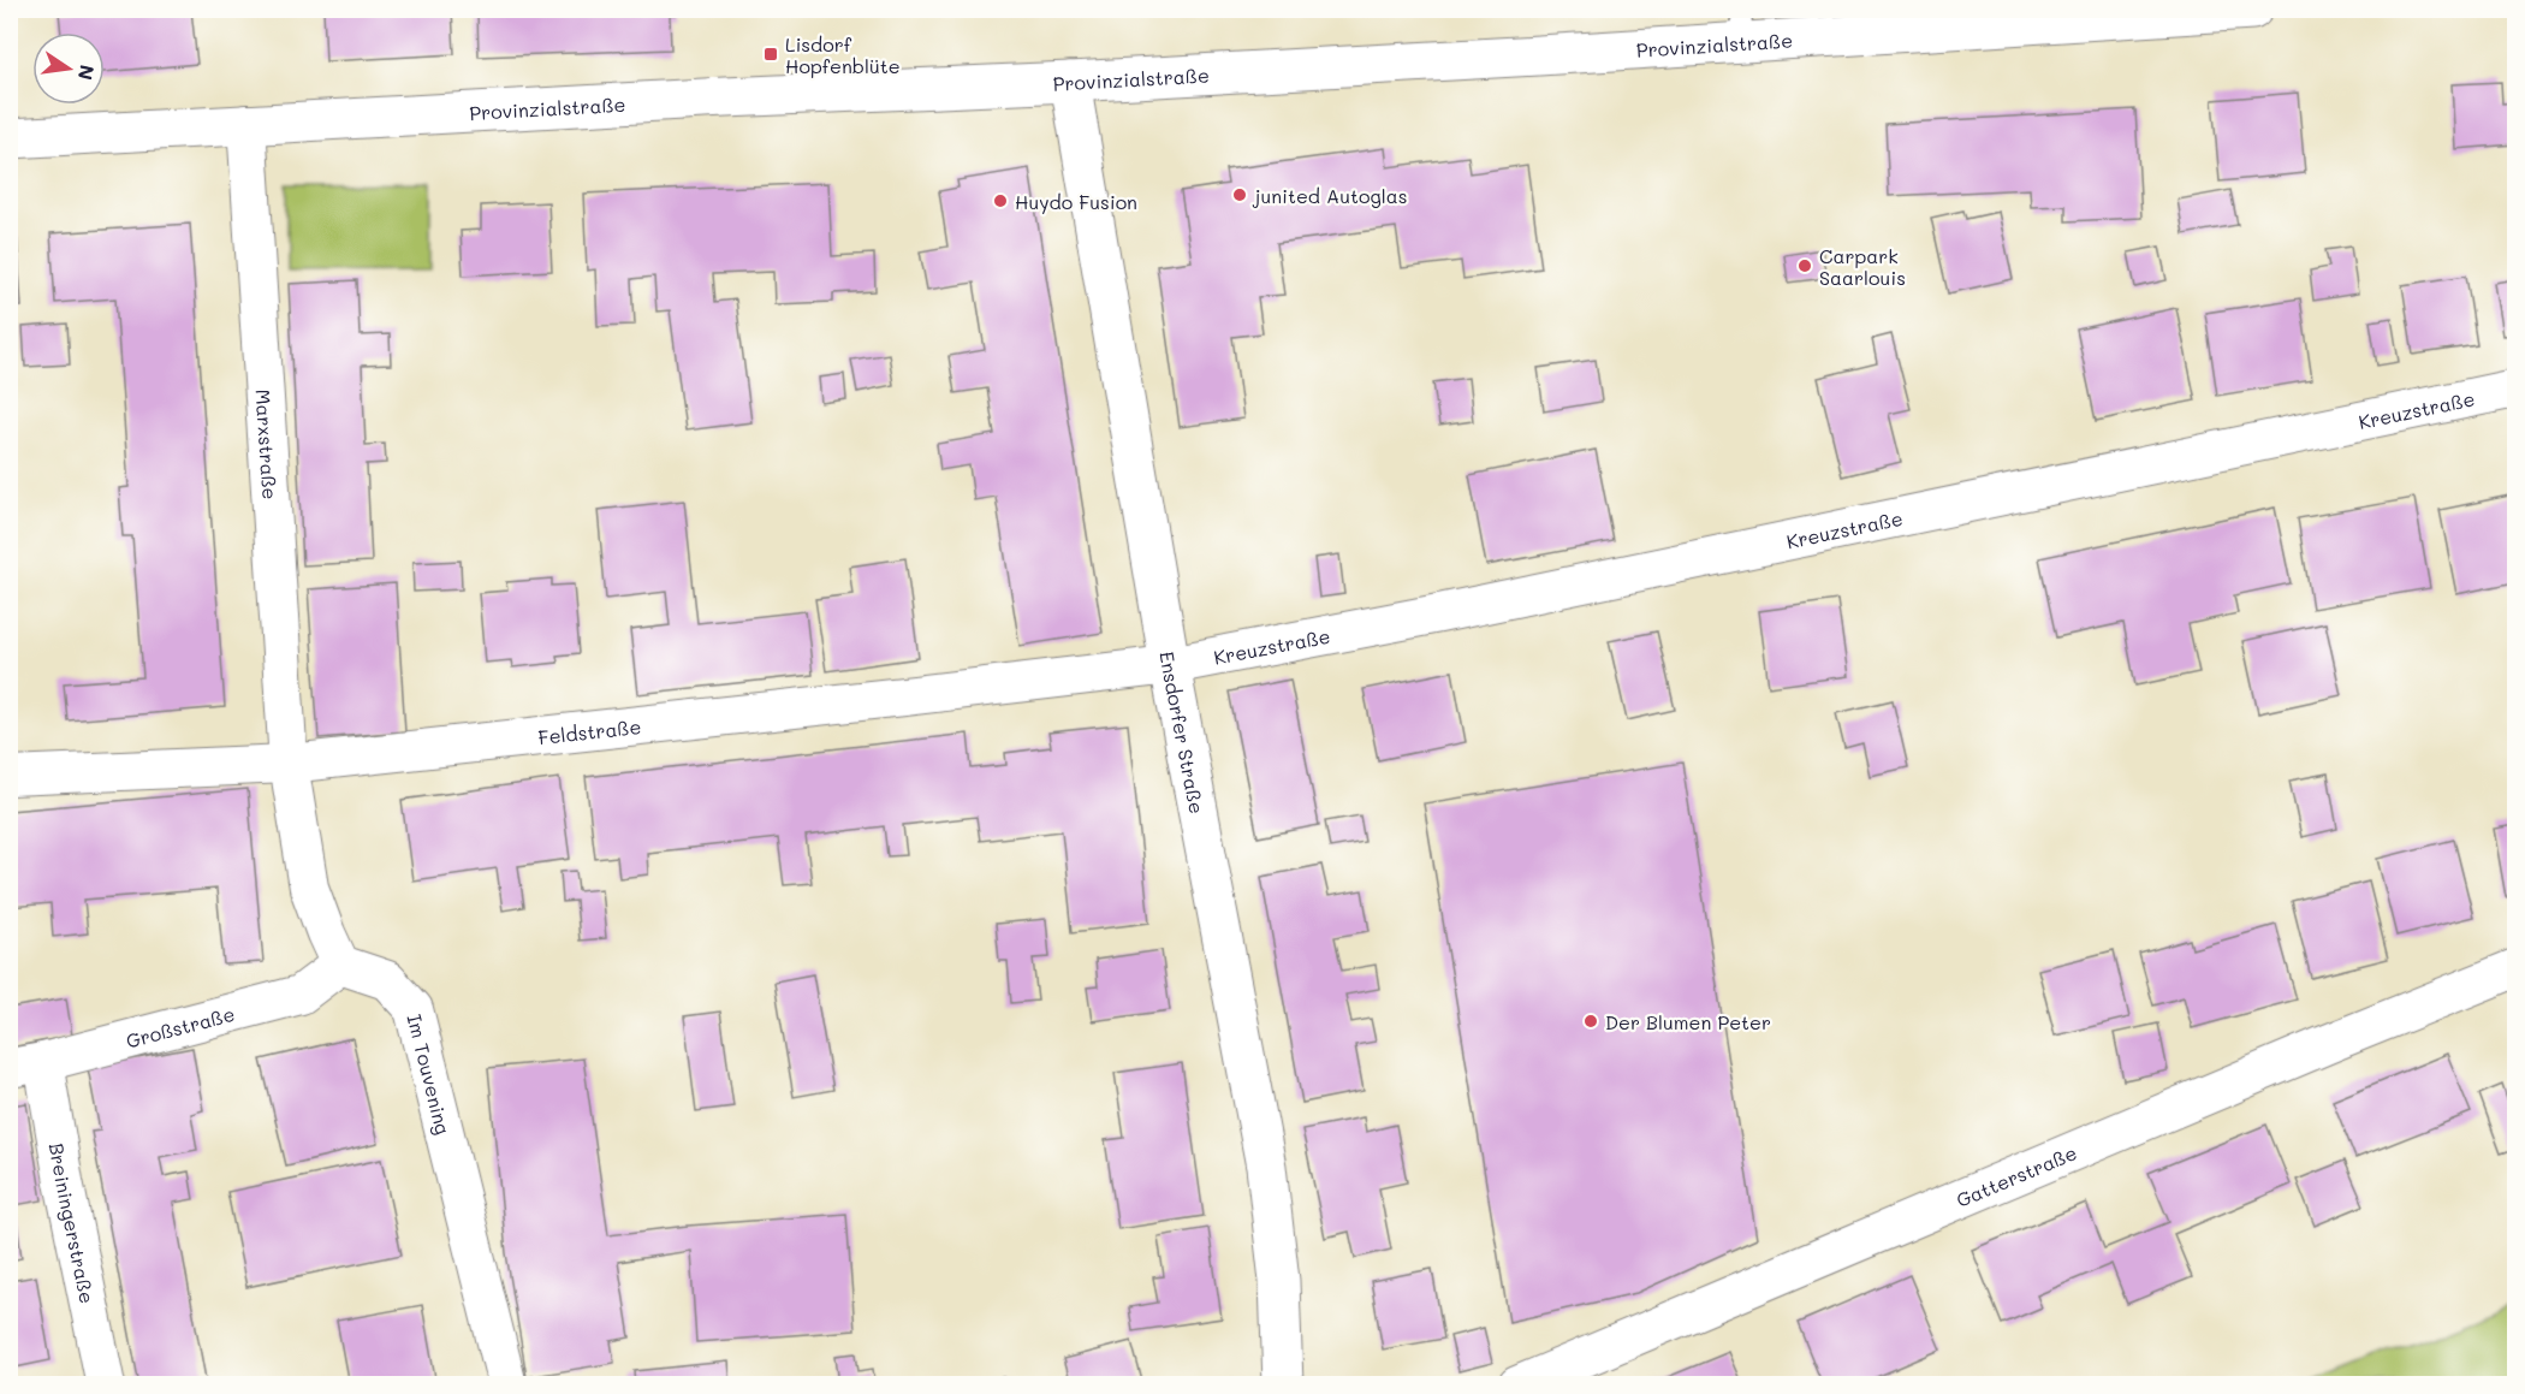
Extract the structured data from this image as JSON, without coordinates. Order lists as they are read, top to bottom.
{
  "streets": {
    "main road": ["Provinzialstraße", "Ensdorfer Straße"],
    "street": [
      "Kreuzstraße",
      "Marxstraße",
      "Feldstraße",
      "Großstraße",
      "Im Touvening",
      "Gatterstraße",
      "Breiningerstraße"
    ]
  },
  "crossings": [
    ["Provinzialstraße", "Marxstraße"],
    ["Provinzialstraße", "Ensdorfer Straße"],
    ["Kreuzstraße", "Feldstraße"],
    ["Kreuzstraße", "Ensdorfer Straße"],
    ["Marxstraße", "Feldstraße"],
    ["Feldstraße", "Ensdorfer Straße"],
    ["Großstraße", "Im Touvening"],
    ["Großstraße", "Breiningerstraße"]
  ],
  "places": {
    "transit": ["Lisdorf Hopfenblüte"],
    "other": [
      "junited Autoglas",
      "Huydo Fusion",
      "Carpark Saarlouis",
      "Der Blumen Peter"
    ]
  },
  "north": "right"
}
